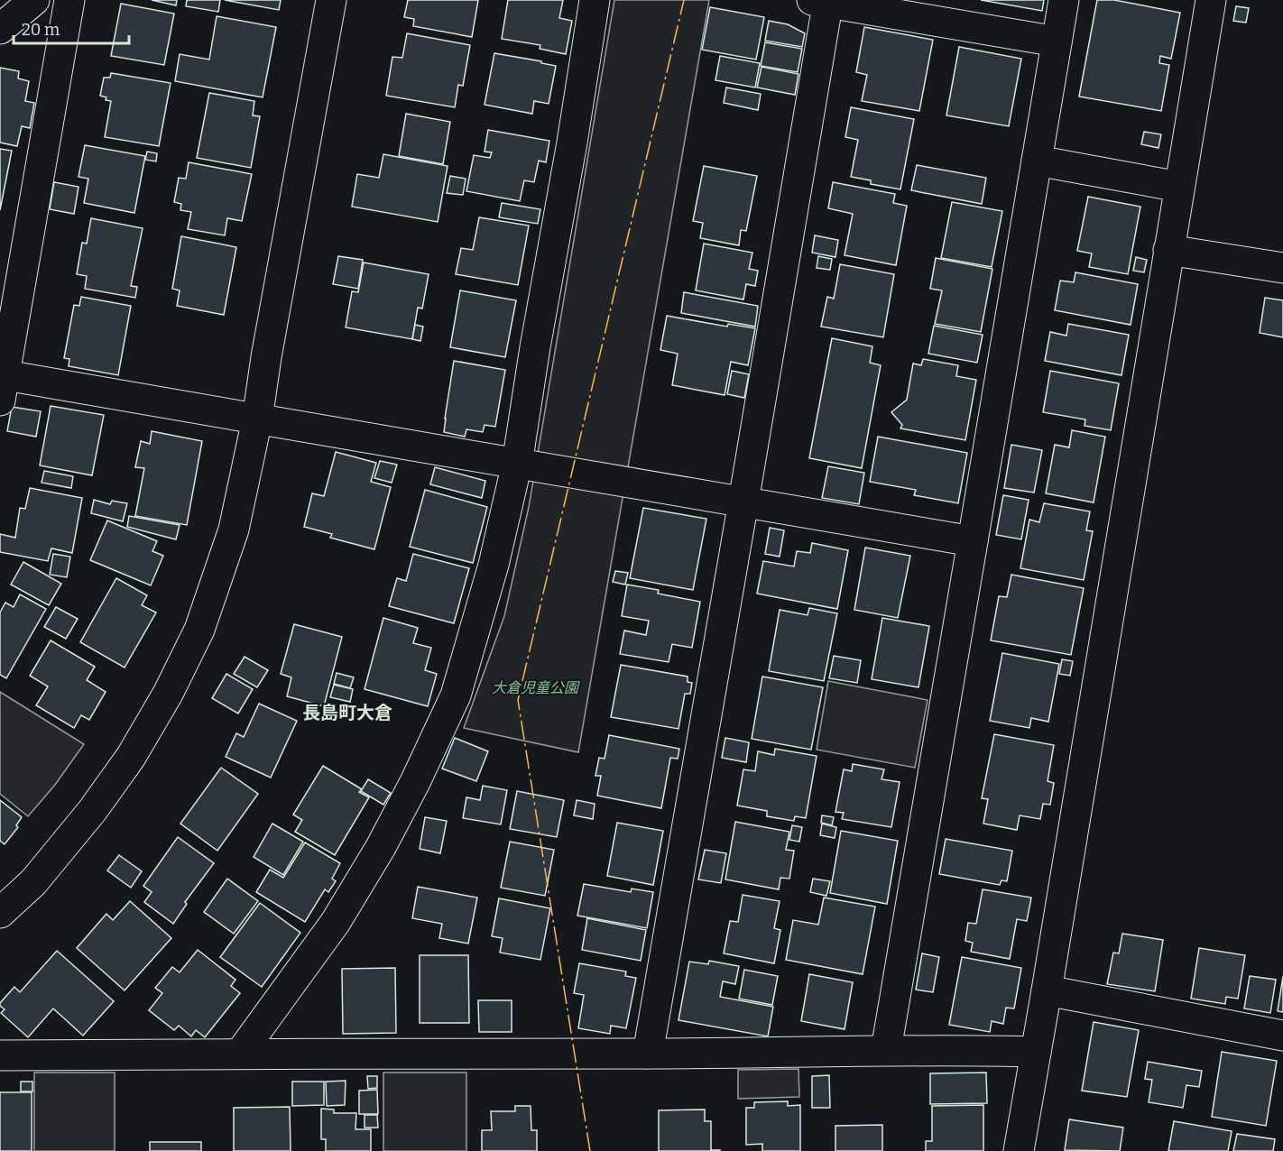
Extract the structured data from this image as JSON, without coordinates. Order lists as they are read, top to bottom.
{
  "districts": ["長島町大倉"],
  "parks": ["大倉児童公園"],
  "scale_bar": "20 m"
}
